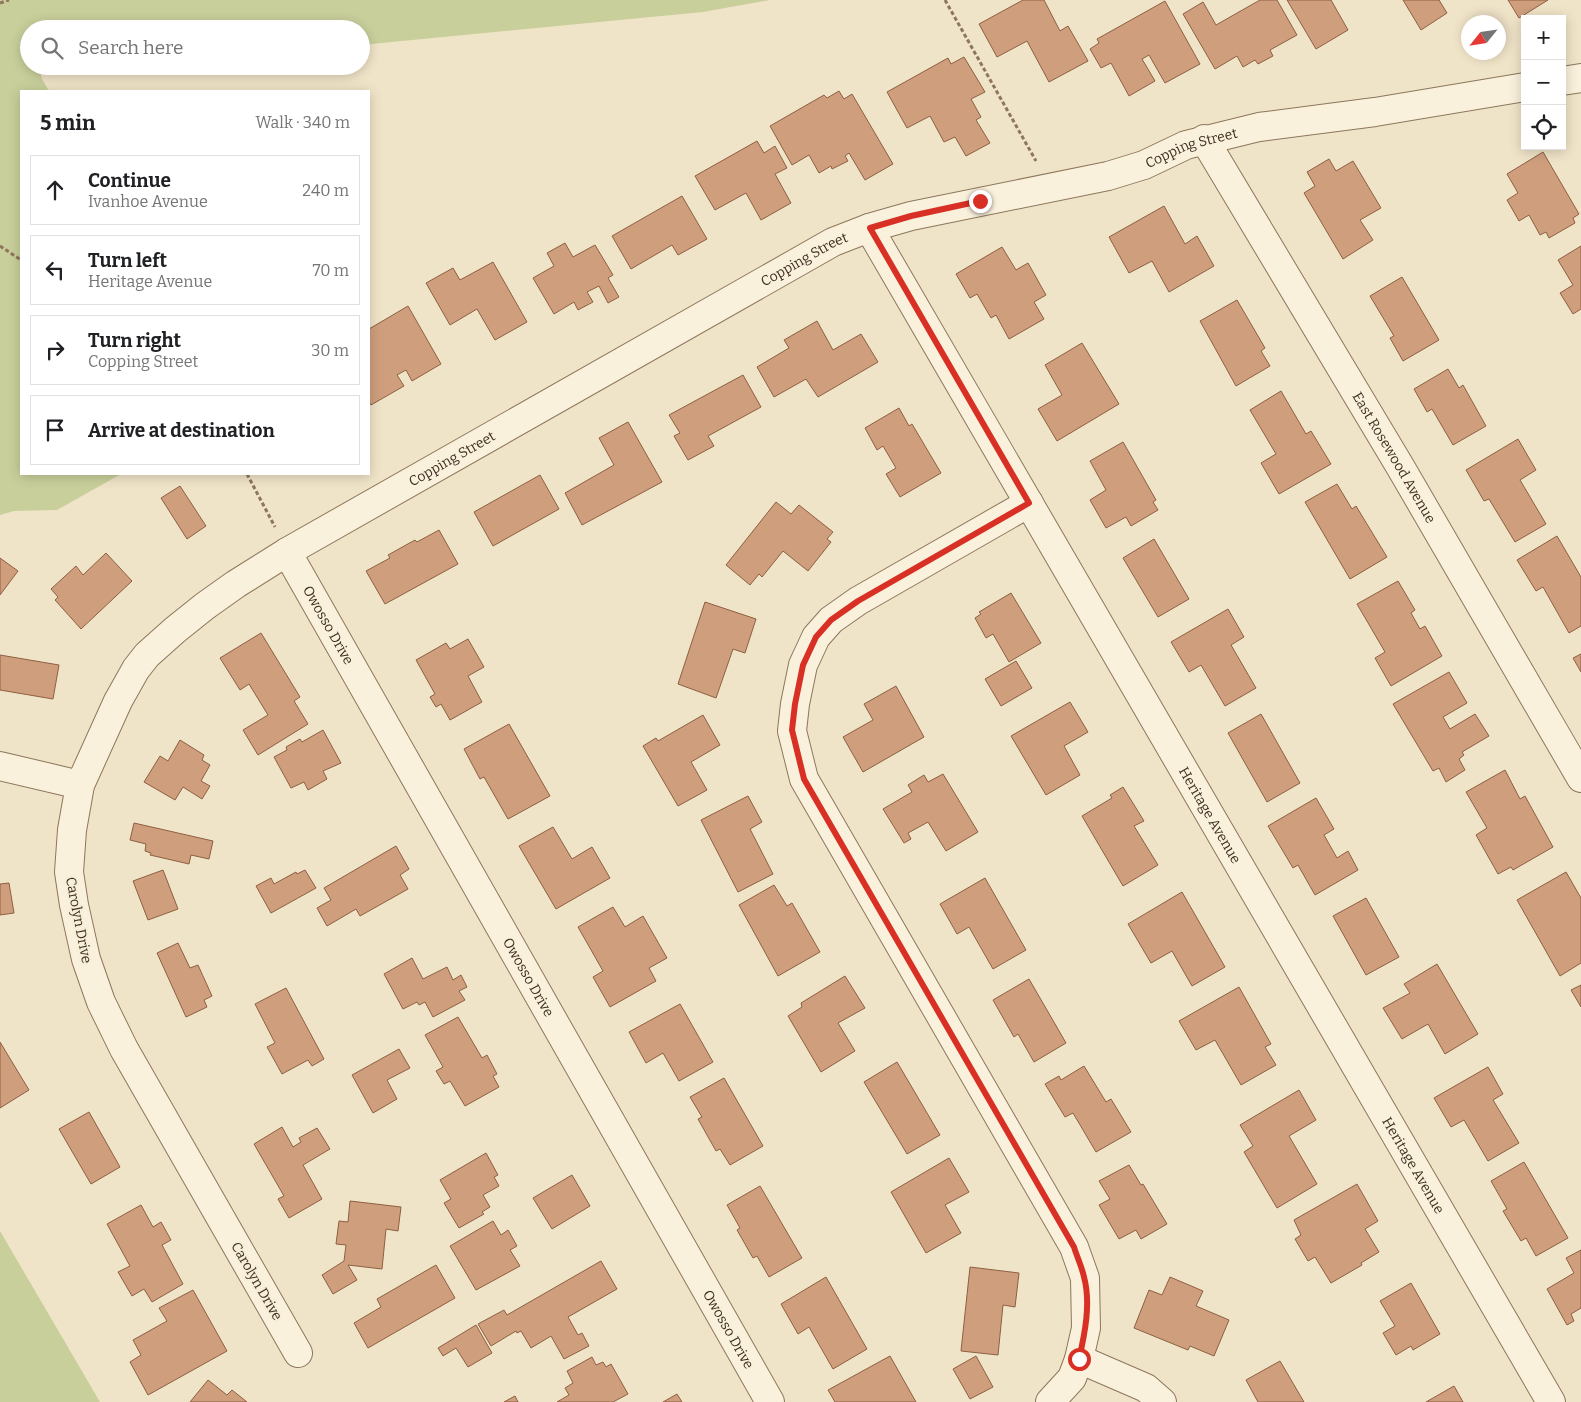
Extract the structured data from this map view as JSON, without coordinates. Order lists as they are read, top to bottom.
{
  "streets": {
    "street": [
      "Copping Street",
      "East Rosewood Avenue",
      "Owosso Drive",
      "Heritage Avenue",
      "Carolyn Drive"
    ]
  },
  "crossings": [
    ["Copping Street", "East Rosewood Avenue"],
    ["Copping Street", "Owosso Drive"],
    ["Copping Street", "Heritage Avenue"],
    ["Copping Street", "Carolyn Drive"],
    ["Owosso Drive", "Carolyn Drive"]
  ],
  "north": "bottom left",
  "page": {
    "map_buttons": ["+", "−"],
    "search": "Search here",
    "heading": ["5 min", "Walk · 340 m"],
    "list": [
      ["Continue", "Ivanhoe Avenue", "240 m"],
      ["Turn left", "Heritage Avenue", "70 m"],
      ["Turn right", "Copping Street", "30 m"],
      "Arrive at destination"
    ]
  }
}
